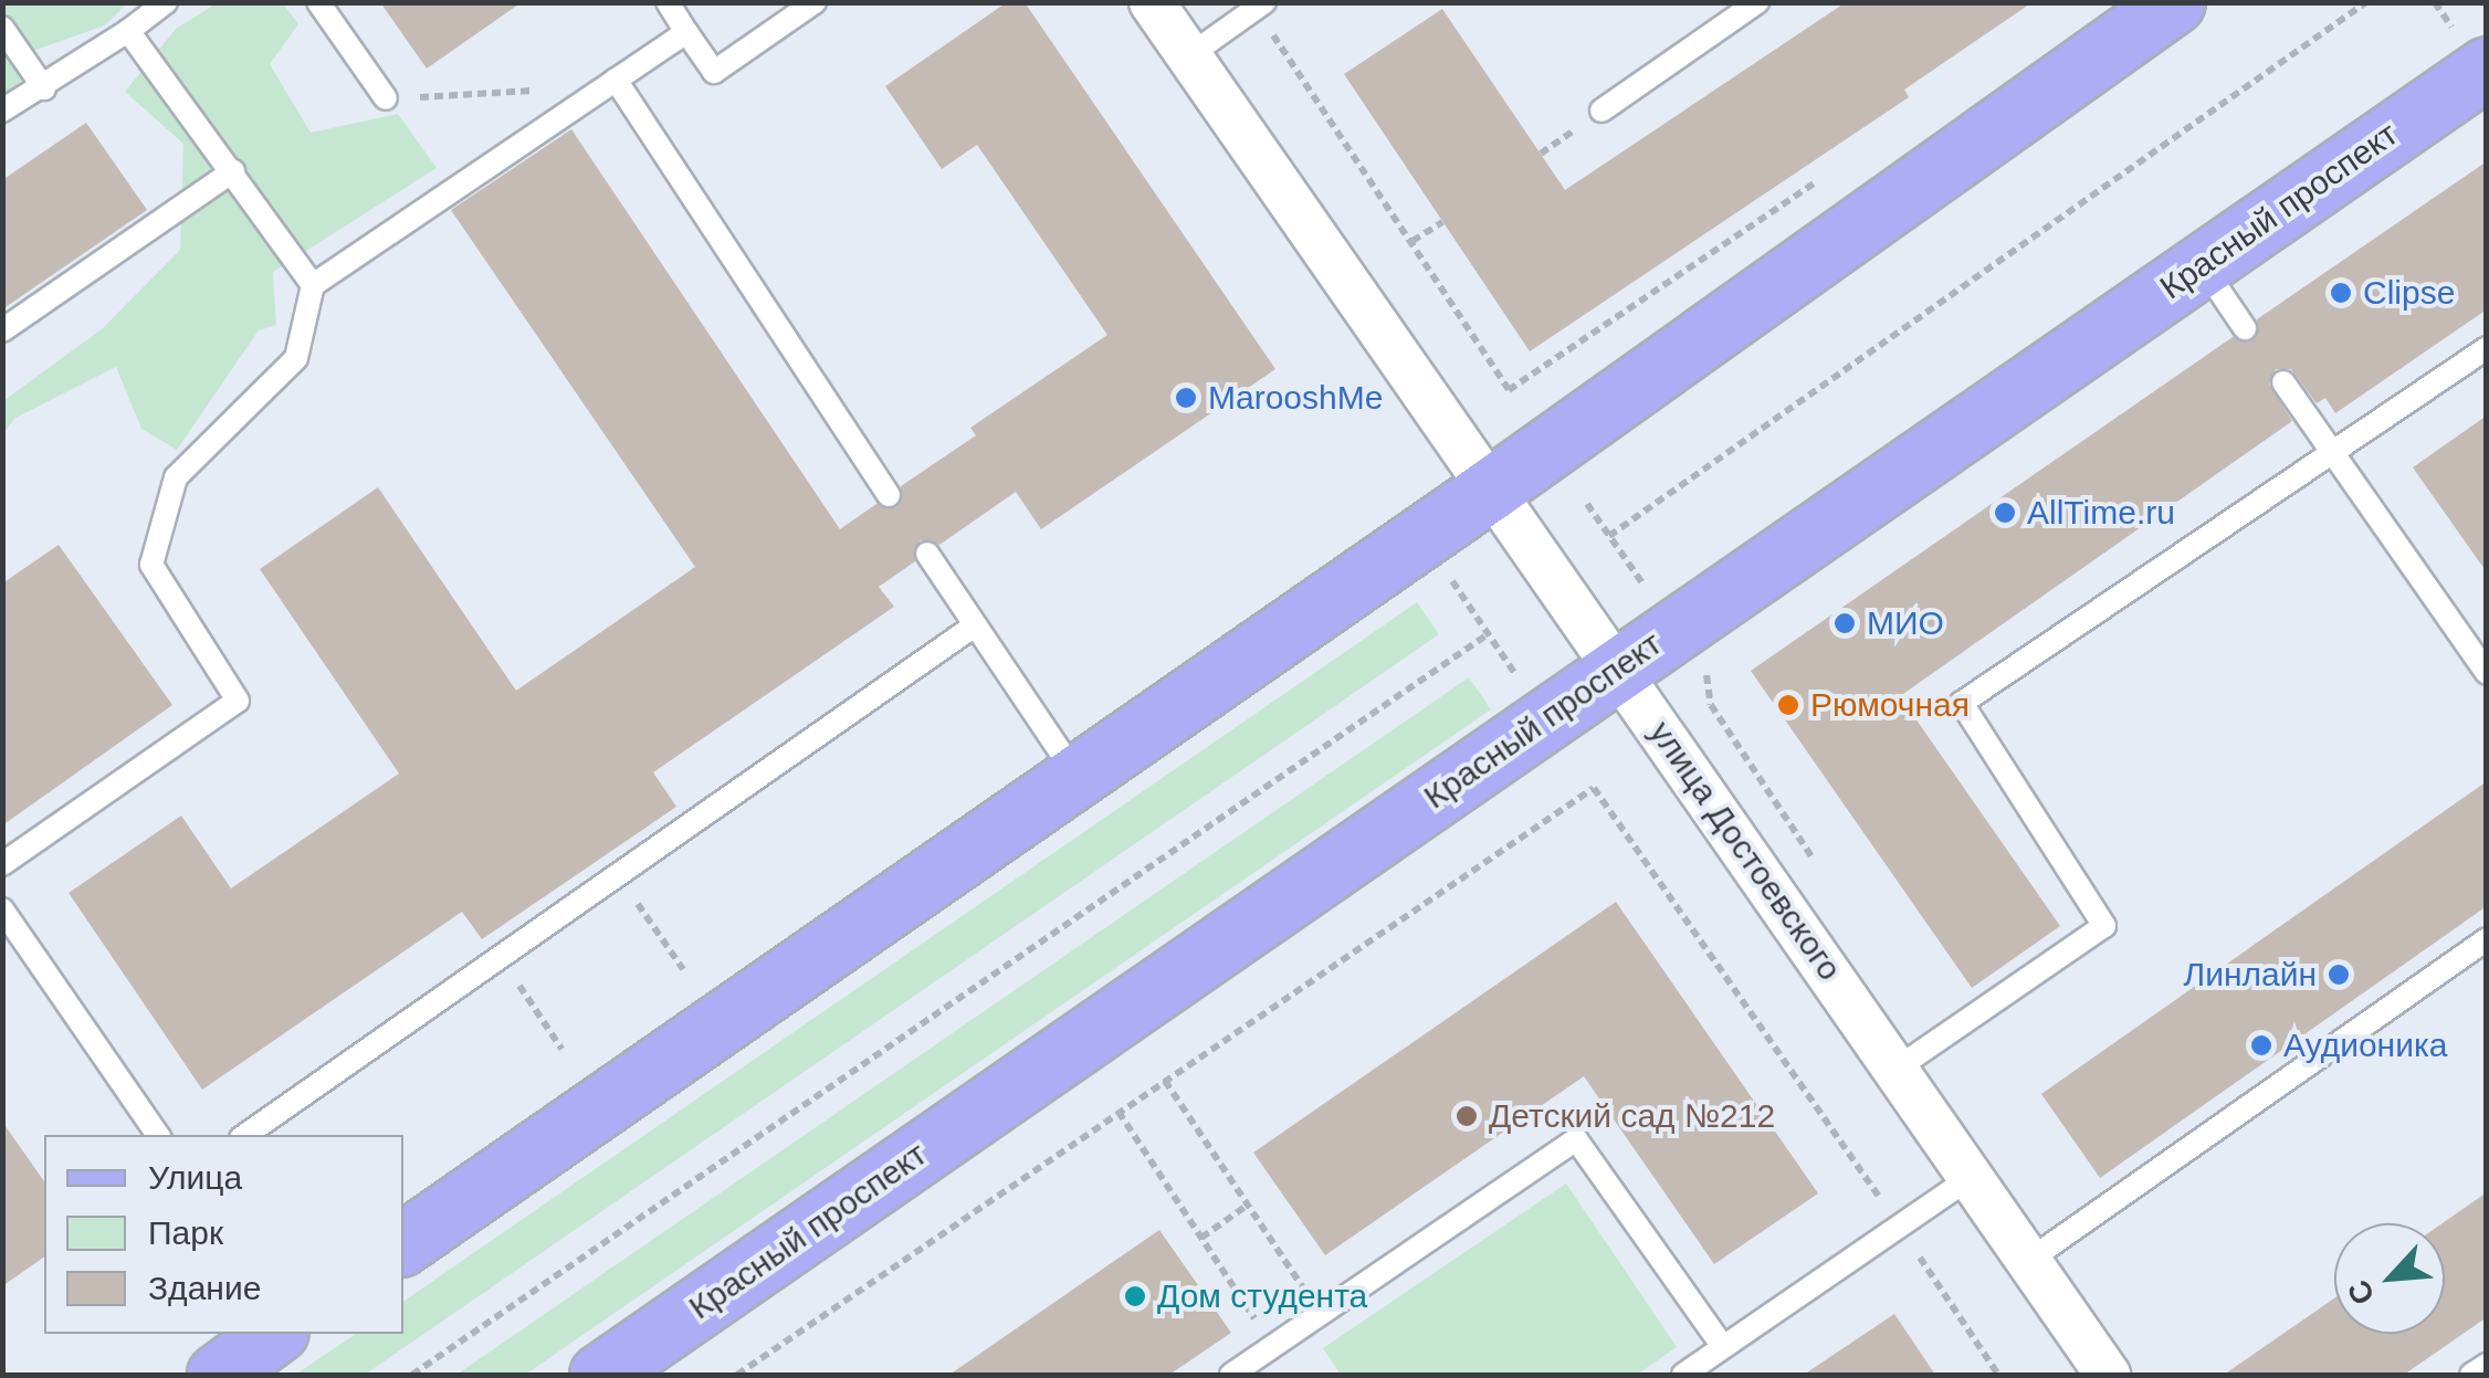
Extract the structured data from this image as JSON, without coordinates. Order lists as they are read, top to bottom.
{
  "streets": {
    "main road": ["Красный проспект"],
    "street": ["улица Достоевского"]
  },
  "crossings": [
    ["Красный проспект", "улица Достоевского"]
  ],
  "places": [
    "Clipse",
    "MarooshMe",
    "AllTime.ru",
    "МИО",
    "Рюмочная",
    "Линлайн",
    "Аудионика",
    "Детский сад №212",
    "Дом студента"
  ],
  "legend": ["Улица", "Парк", "Здание"],
  "north": "bottom left"
}
